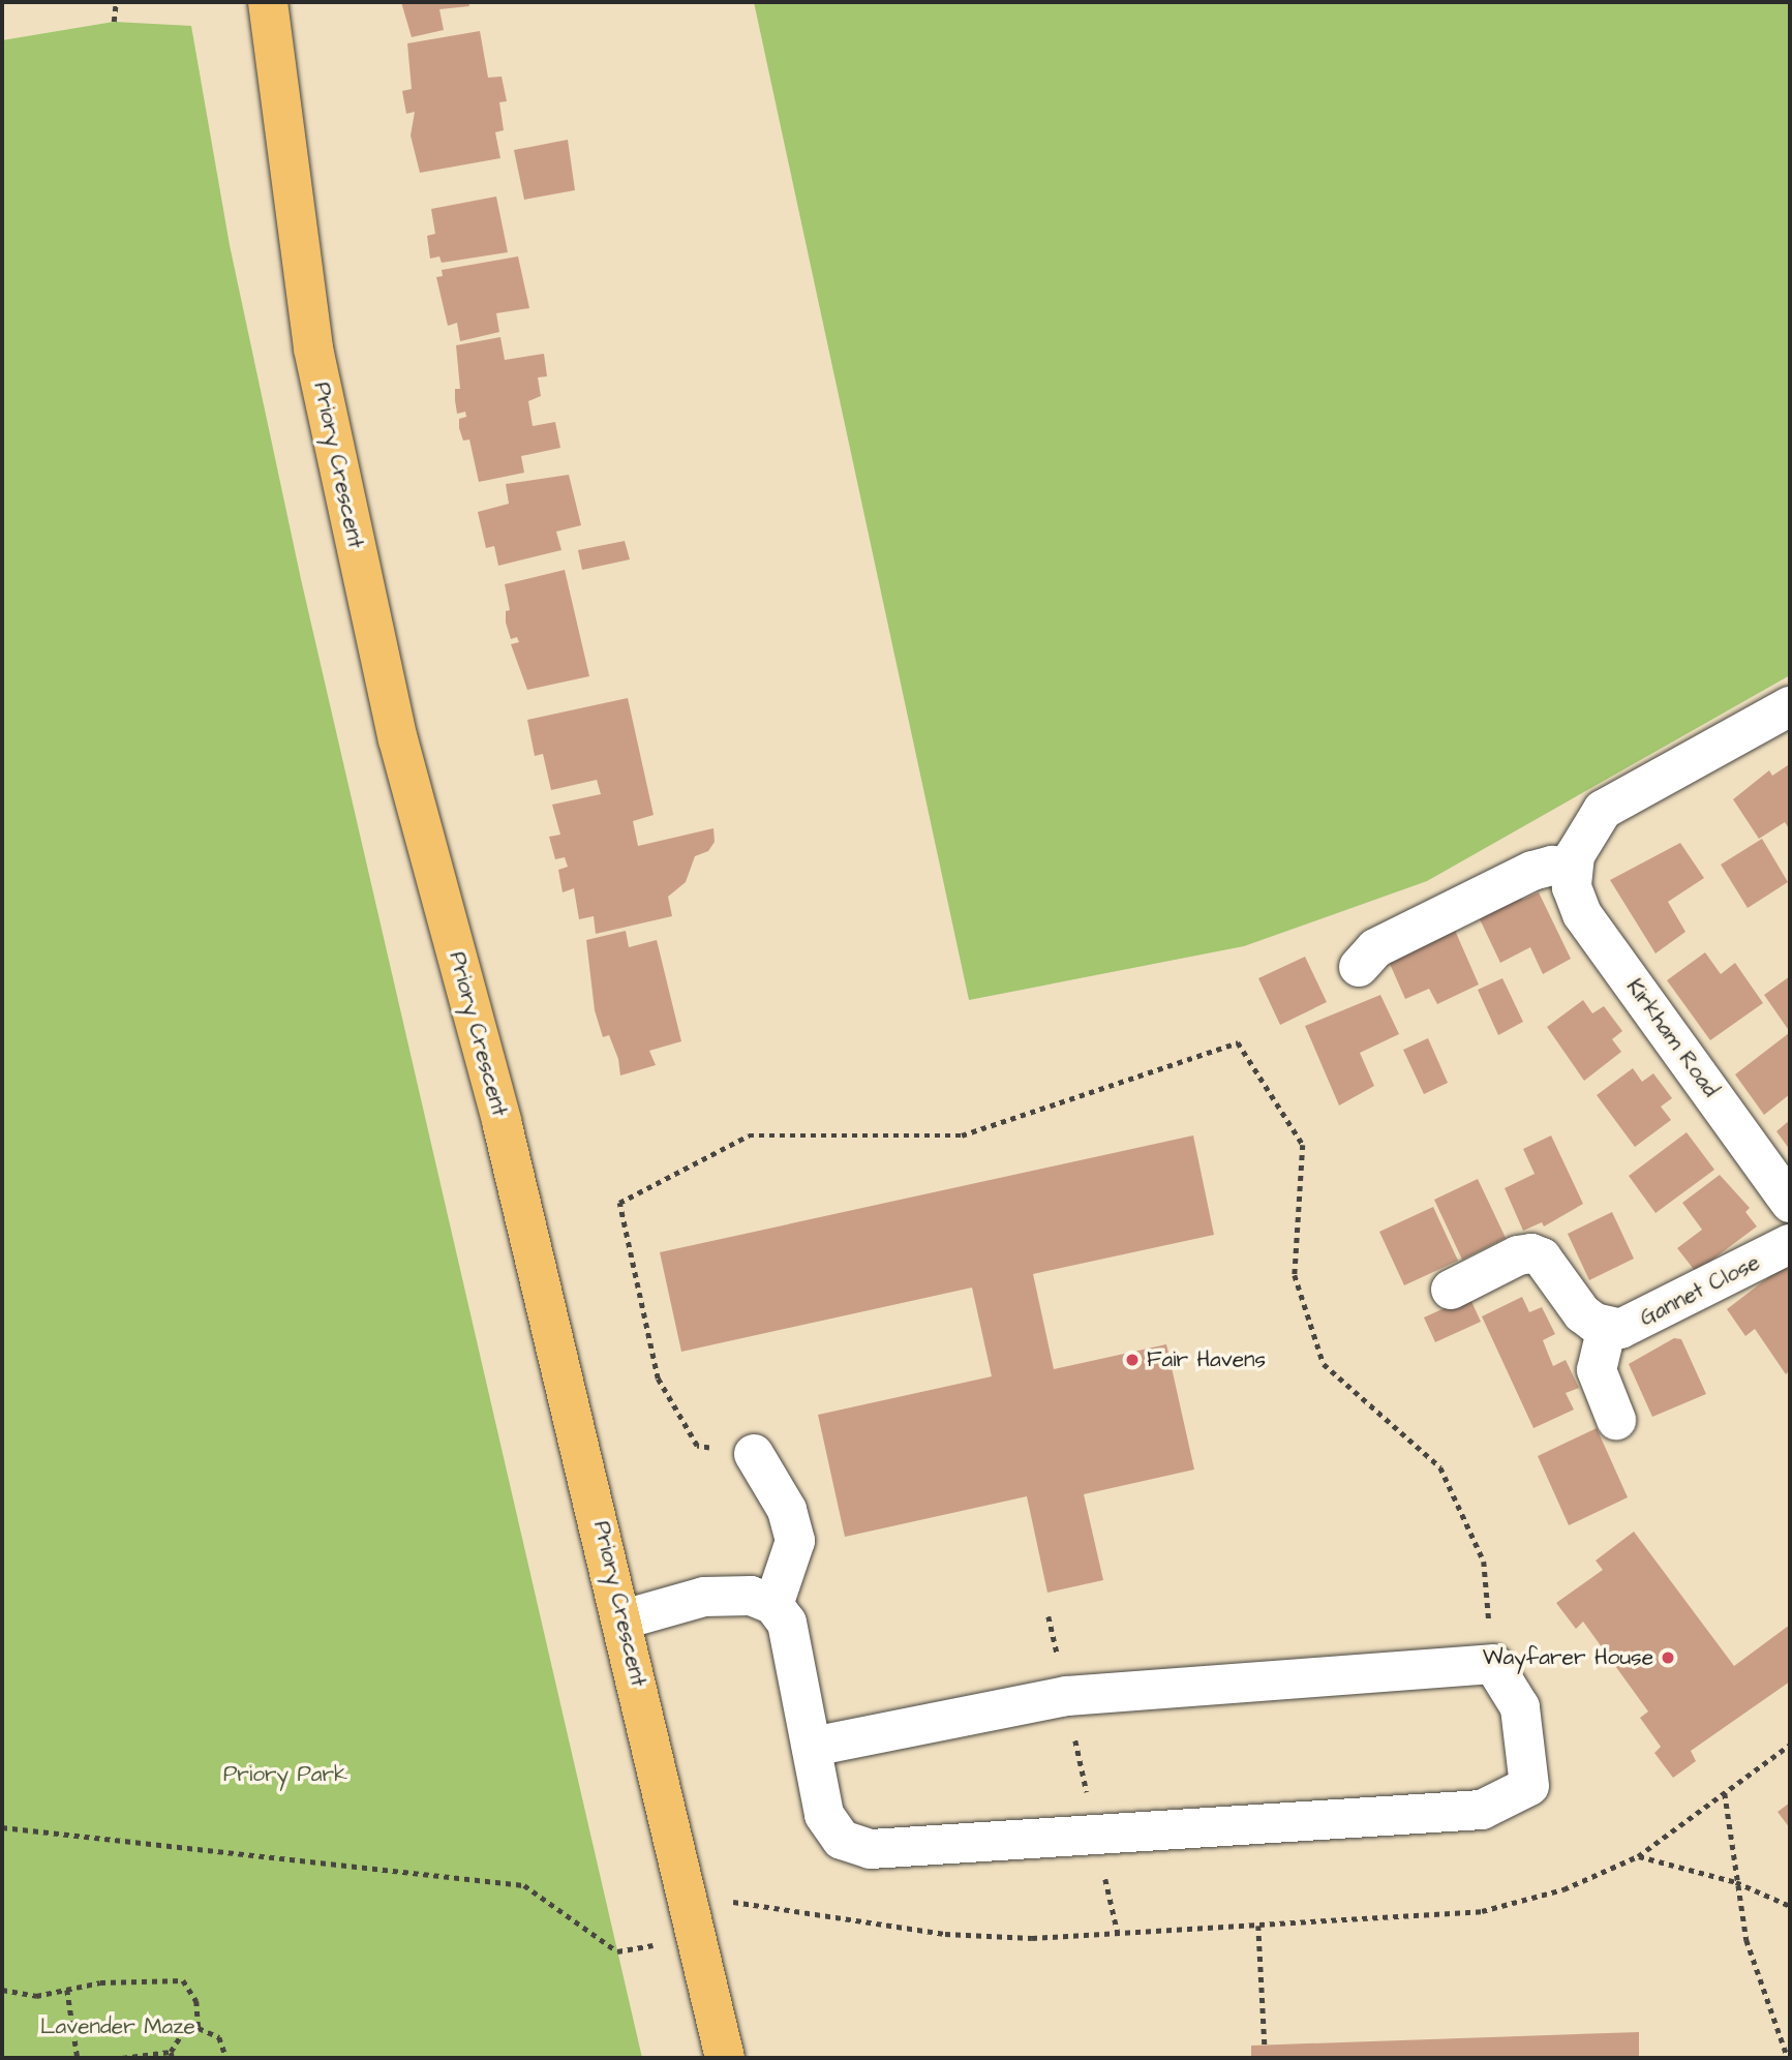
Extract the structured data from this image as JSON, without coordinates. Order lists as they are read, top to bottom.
{
  "streets": {
    "main road": ["Priory Crescent"],
    "street": ["Kirkham Road", "Gannet Close"]
  },
  "parks": ["Priory Park", "Lavender Maze"],
  "places": ["Fair Havens", "Wayfarer House"]
}
